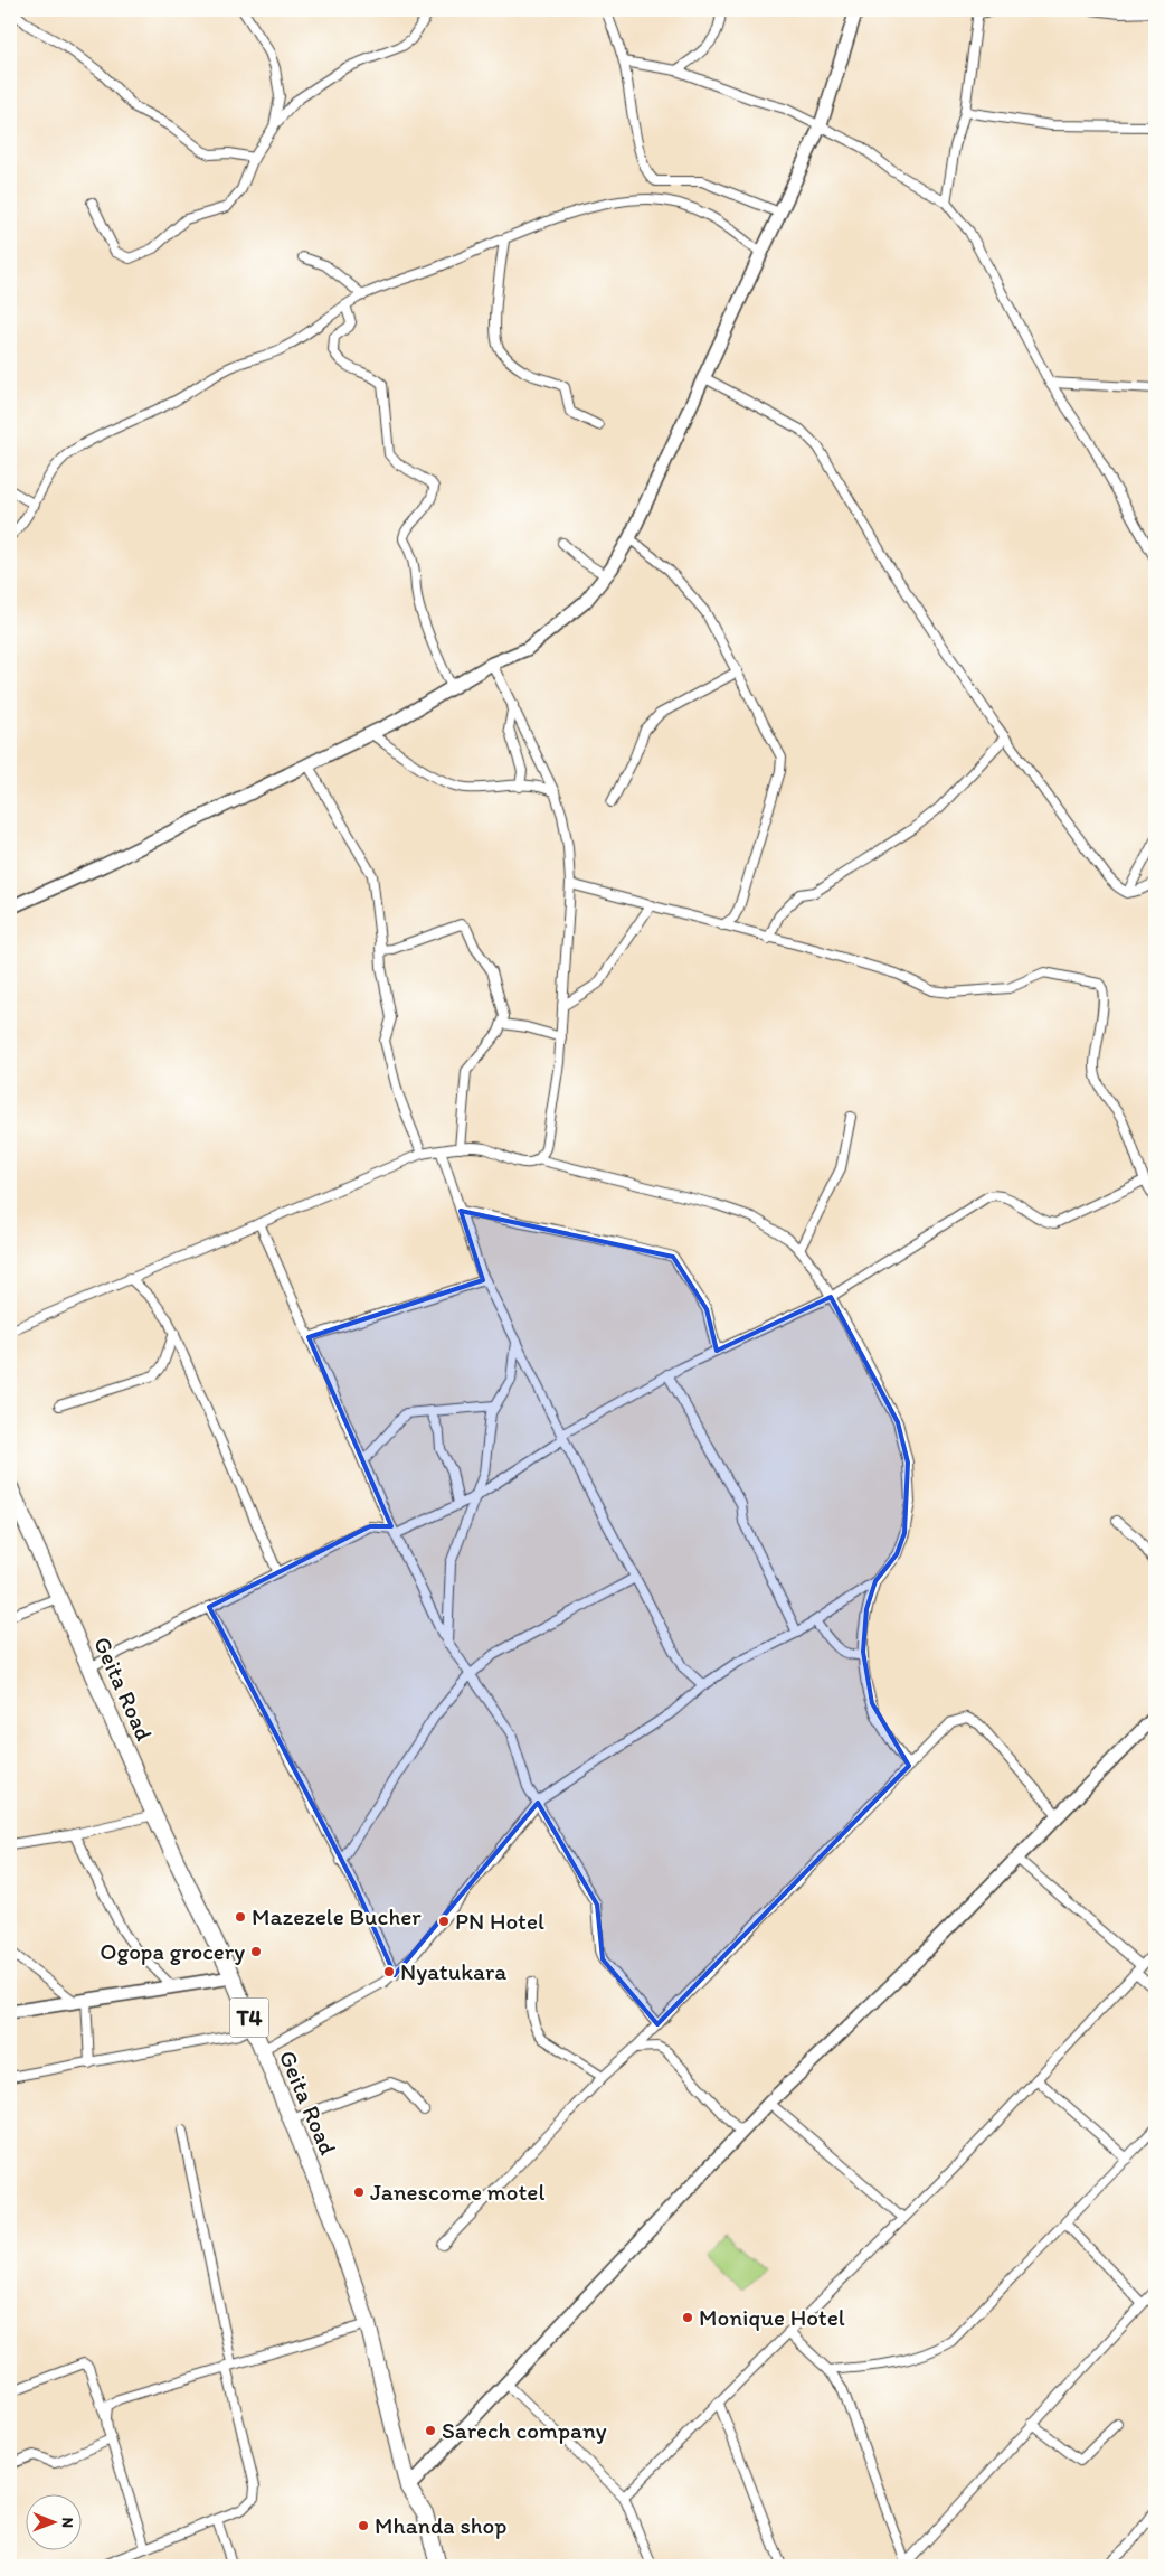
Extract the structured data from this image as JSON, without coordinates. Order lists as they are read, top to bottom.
{
  "streets": {
    "highway": ["Geita Road", "T4"]
  },
  "places": [
    "Mazezele Bucher",
    "PN Hotel",
    "Ogopa grocery",
    "Nyatukara",
    "Janescome motel",
    "Monique Hotel",
    "Sarech company",
    "Mhanda shop"
  ],
  "north": "right"
}
